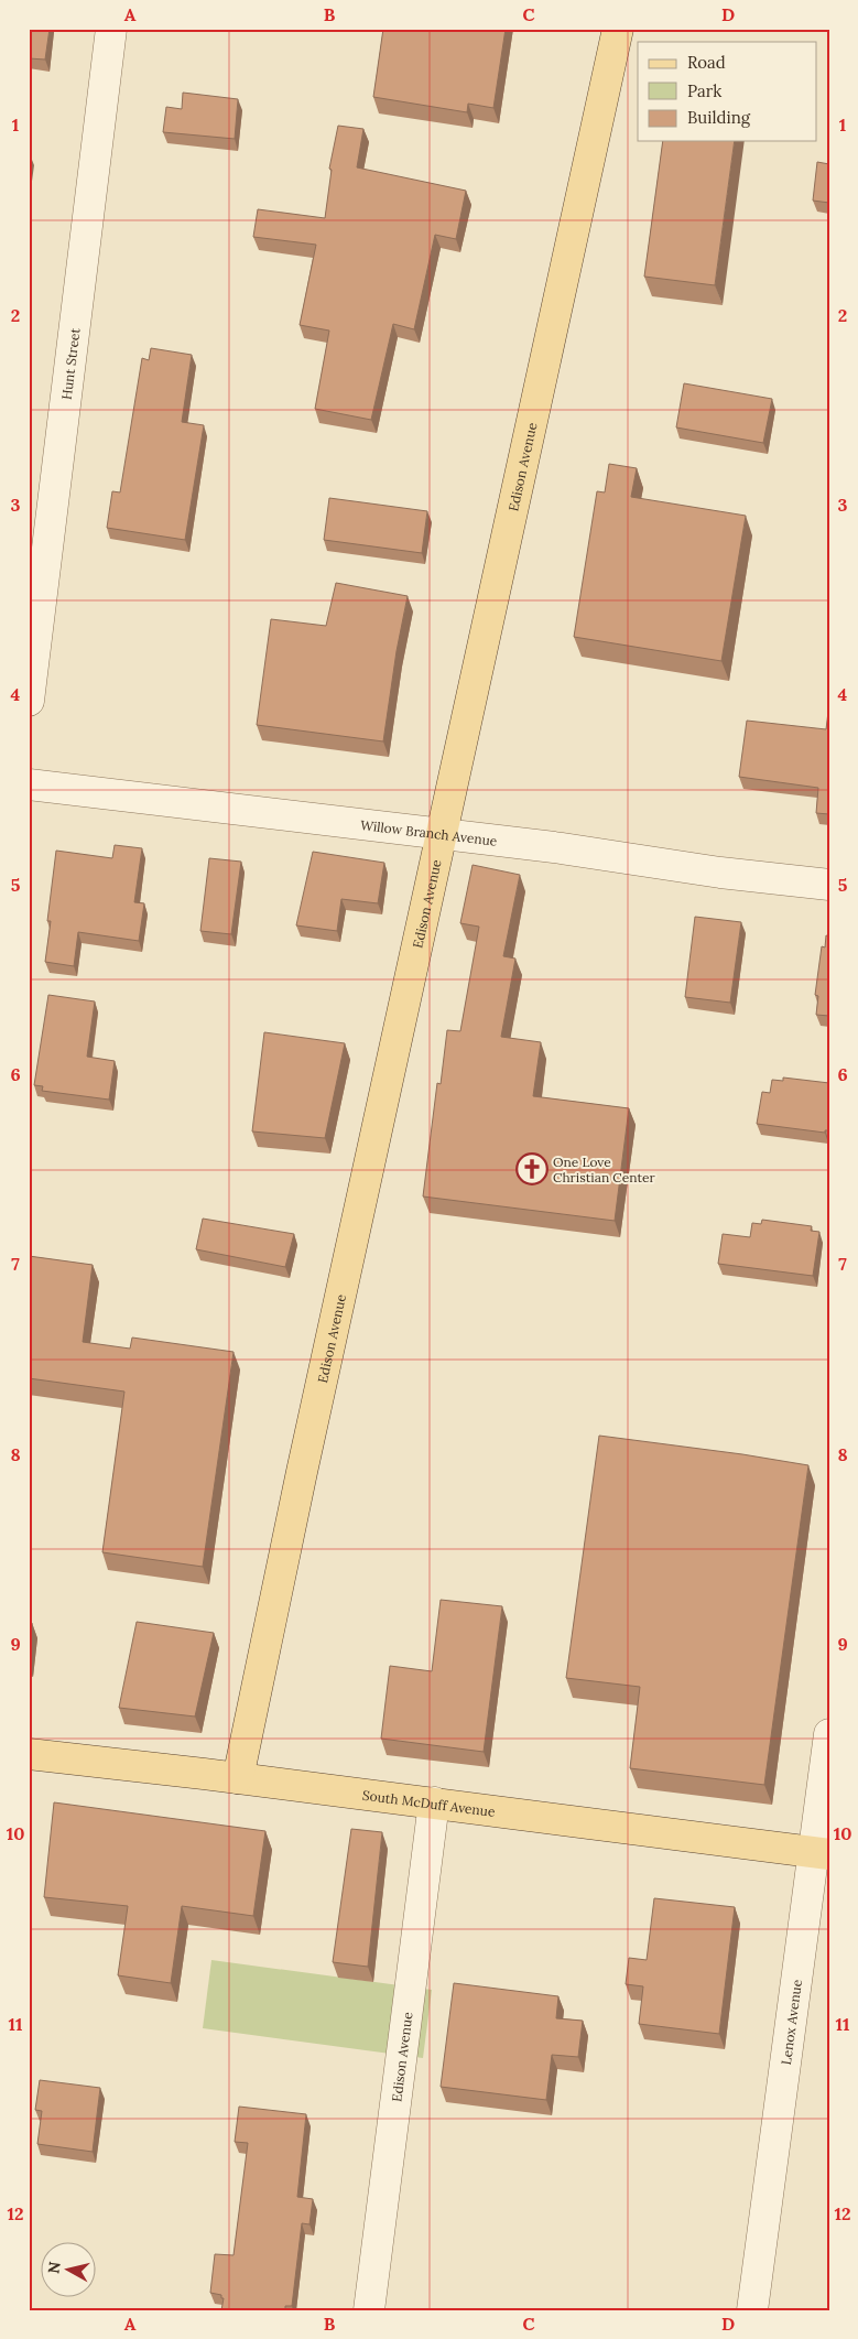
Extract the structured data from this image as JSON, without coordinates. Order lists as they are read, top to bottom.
{
  "streets": {
    "main road": ["Edison Avenue", "South McDuff Avenue"],
    "street": ["Hunt Street", "Willow Branch Avenue", "Lenox Avenue"]
  },
  "crossings": [
    ["Edison Avenue", "Willow Branch Avenue"],
    ["Edison Avenue", "South McDuff Avenue"],
    ["South McDuff Avenue", "Lenox Avenue"]
  ],
  "places": {
    "church": ["One Love Christian Center"]
  },
  "legend": ["Road", "Park", "Building"],
  "north": "left",
  "grid": {
    "columns": [
      "A",
      "B",
      "C",
      "D"
    ],
    "rows": [
      "1",
      "2",
      "3",
      "4",
      "5",
      "6",
      "7",
      "8",
      "9",
      "10",
      "11",
      "12"
    ]
  }
}
